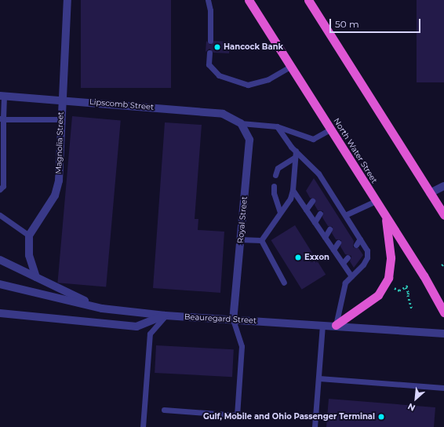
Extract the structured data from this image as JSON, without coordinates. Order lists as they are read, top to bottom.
{
  "streets": {
    "highway": ["North Water Street"],
    "street": [
      "Lipscomb Street",
      "Magnolia Street",
      "Royal Street",
      "Beauregard Street"
    ]
  },
  "crossings": [
    ["Lipscomb Street", "Magnolia Street"],
    ["Lipscomb Street", "Royal Street"],
    ["Royal Street", "Beauregard Street"]
  ],
  "places": ["Hancock Bank", "Exxon", "Gulf, Mobile and Ohio Passenger Terminal"],
  "scale_bar": "50 m",
  "north": "bottom left"
}
